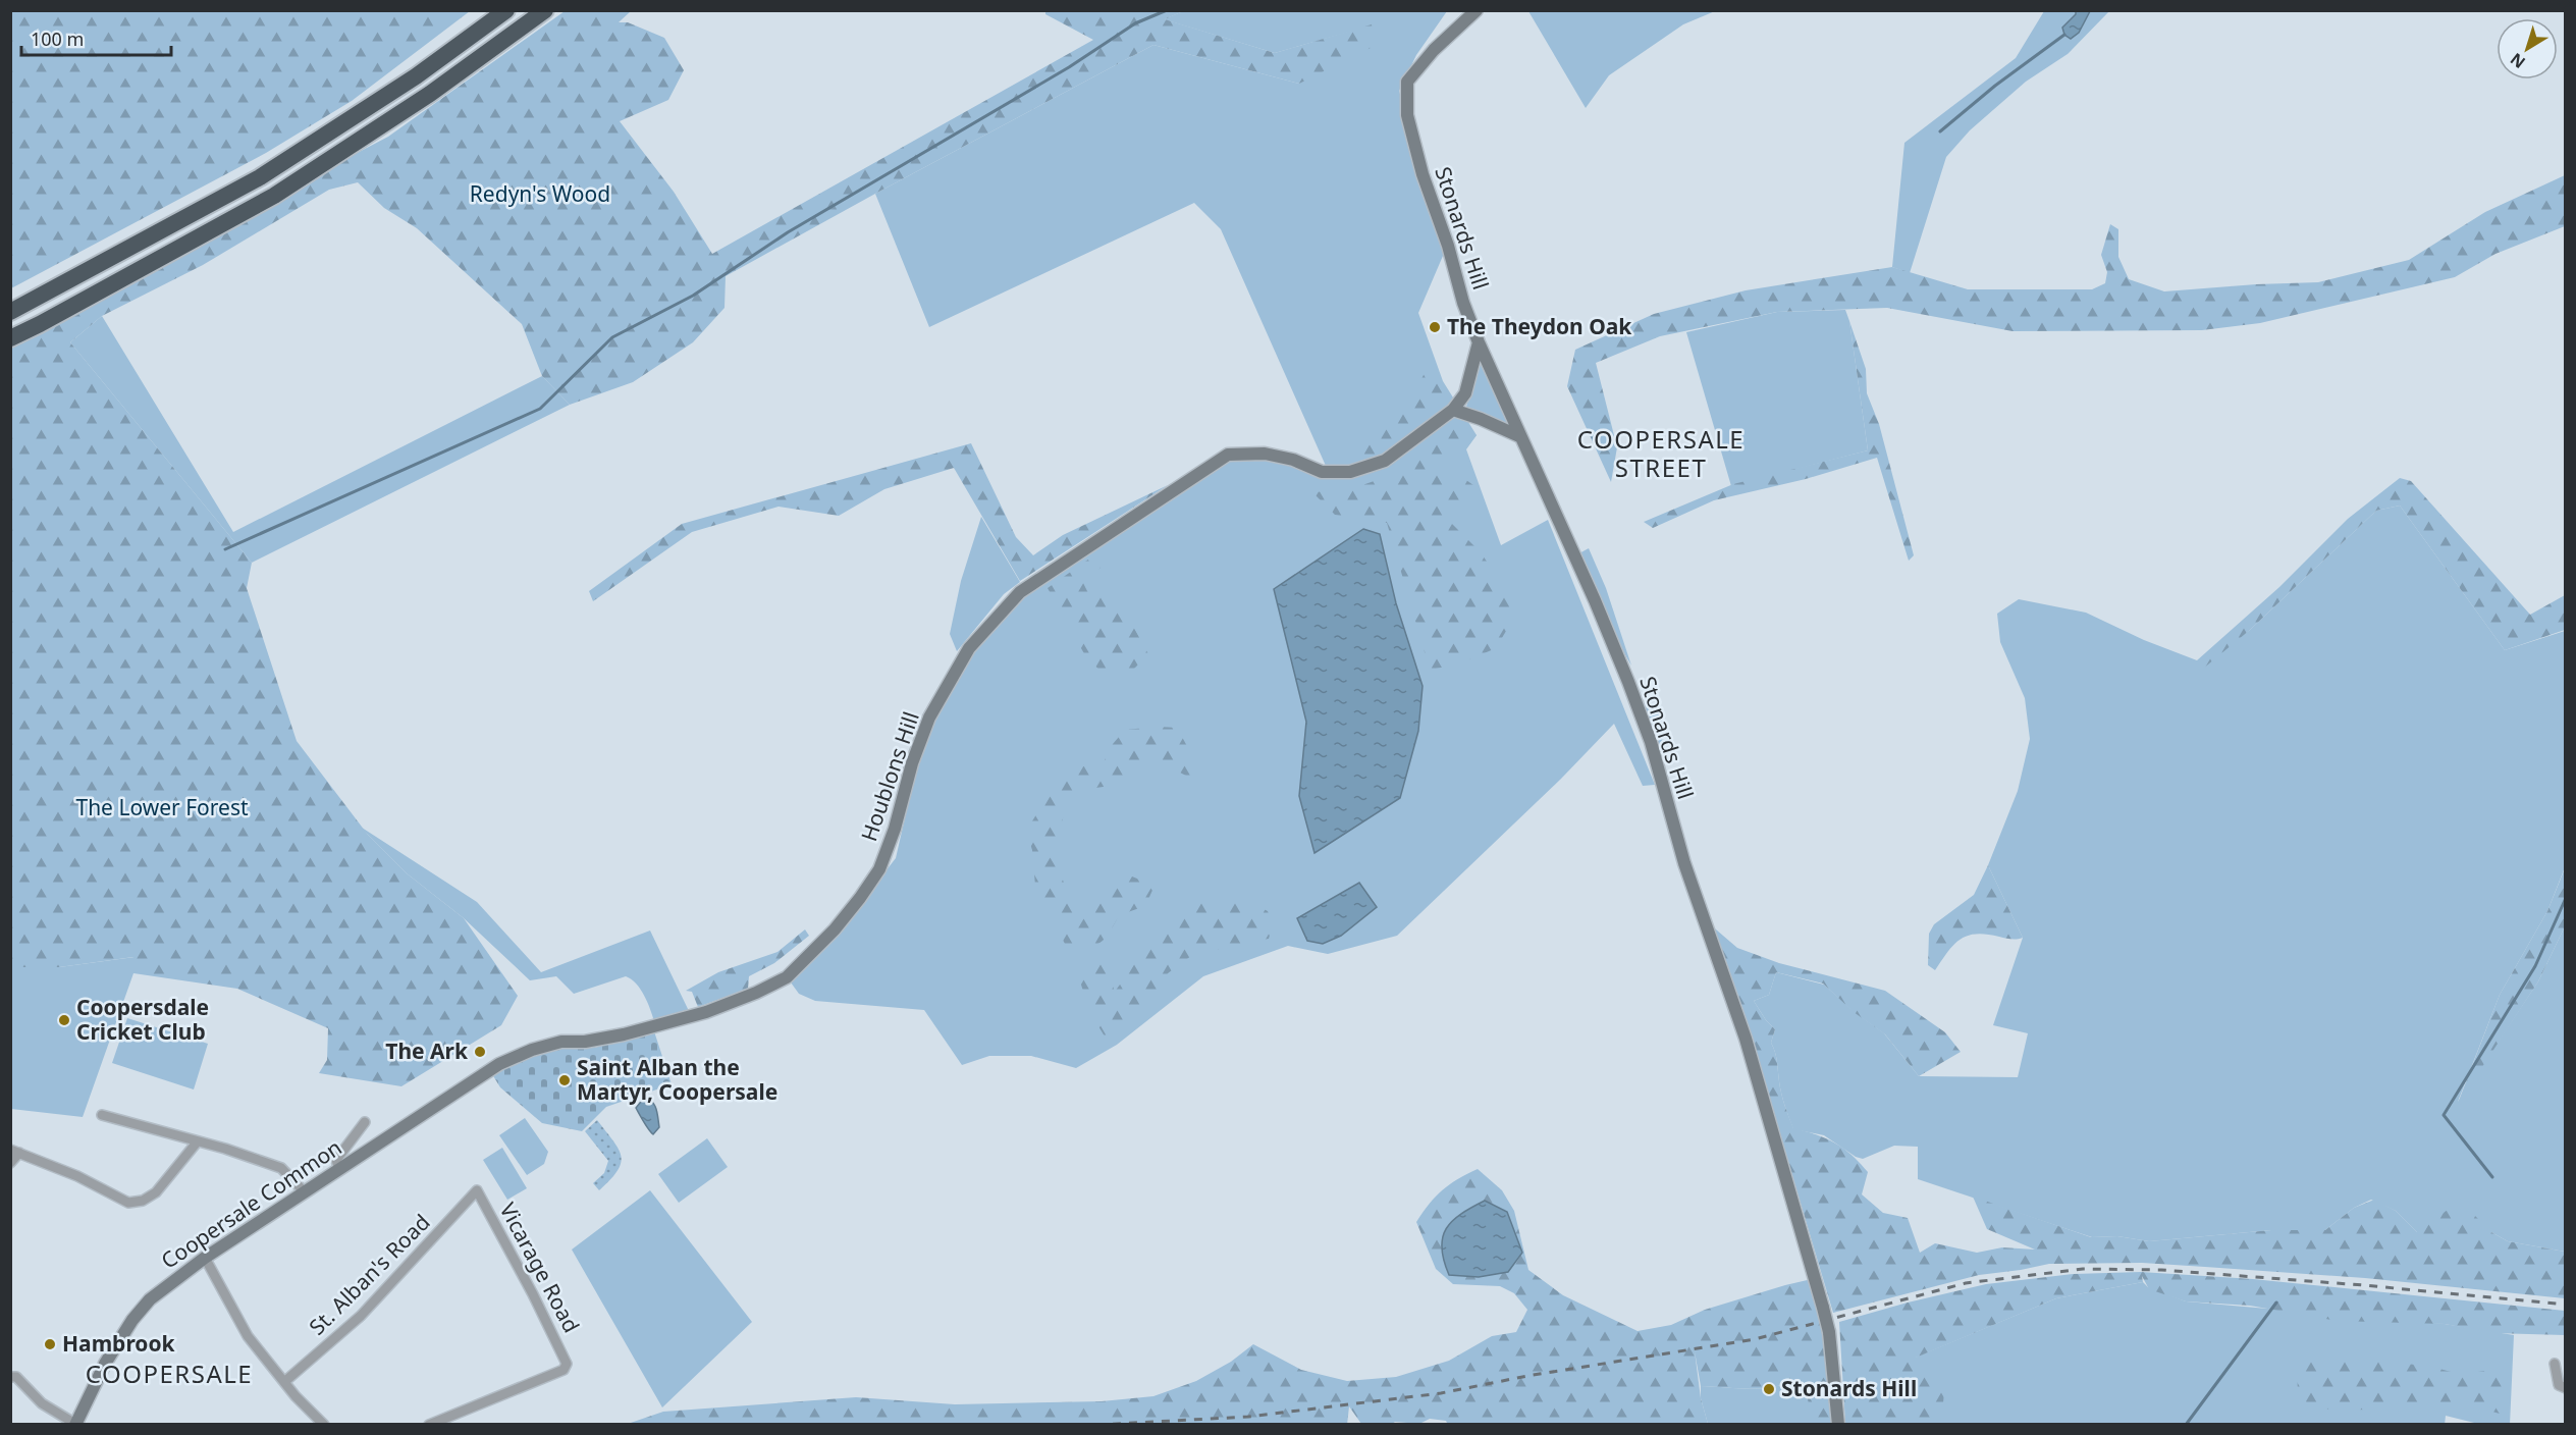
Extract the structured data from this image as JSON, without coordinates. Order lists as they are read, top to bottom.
{
  "streets": {
    "street": [
      "Stonards Hill",
      "Houblons Hill",
      "Coopersale Common",
      "Vicarage Road",
      "St. Alban's Road"
    ]
  },
  "crossings": [
    ["Stonards Hill", "Houblons Hill"],
    ["Houblons Hill", "Coopersale Common"],
    ["Vicarage Road", "St. Alban's Road"]
  ],
  "districts": ["COOPERSALE STREET", "COOPERSALE"],
  "parks": ["Redyn's Wood", "The Lower Forest"],
  "places": [
    "The Theydon Oak",
    "Coopersdale Cricket Club",
    "The Ark",
    "Saint Alban the Martyr, Coopersale",
    "Hambrook",
    "Stonards Hill"
  ],
  "scale_bar": "100 m",
  "north": "bottom left"
}
